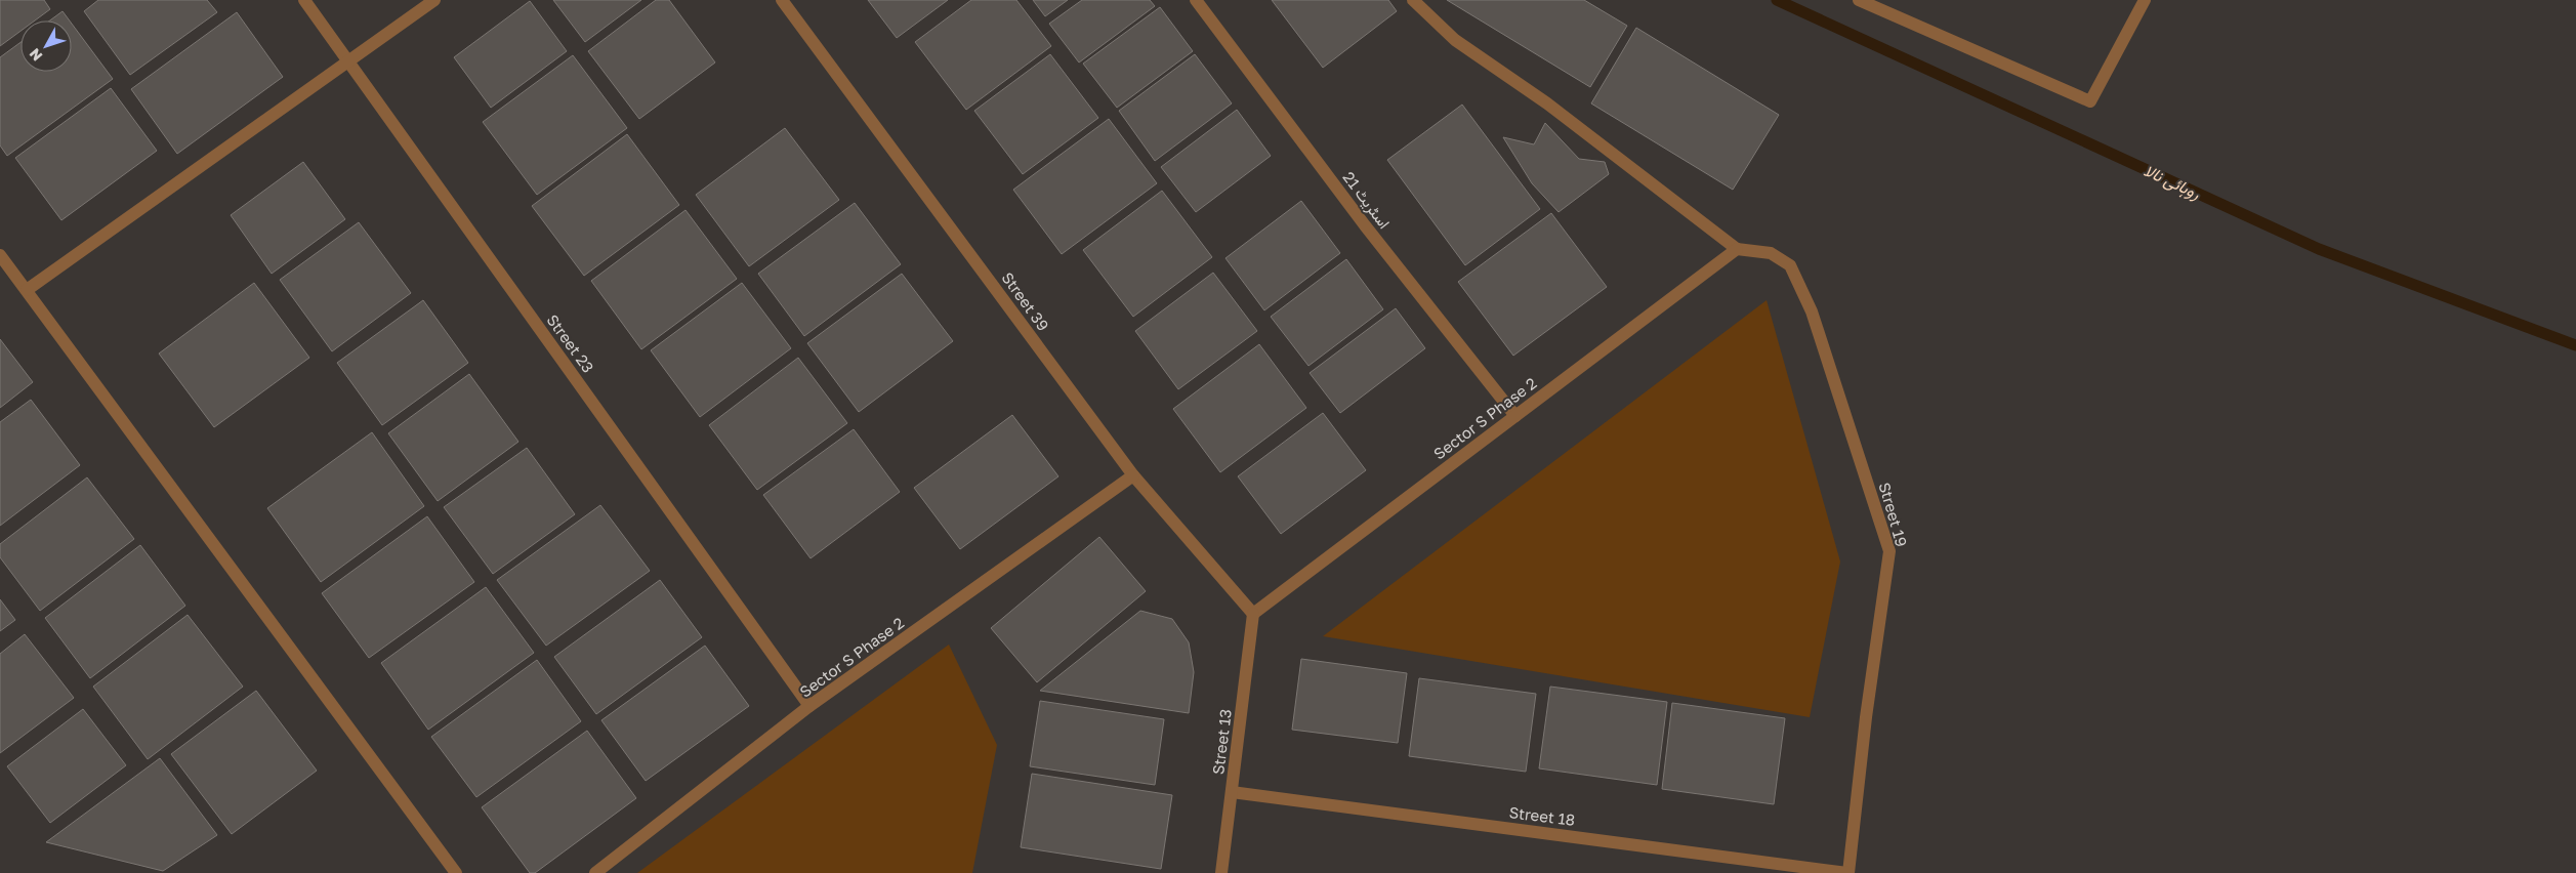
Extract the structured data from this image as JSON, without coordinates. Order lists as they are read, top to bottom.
{
  "streets": {
    "street": [
      "اسٹریٹ 21",
      "Street 39",
      "Street 23",
      "Sector S Phase 2",
      "Street 19",
      "Street 13",
      "Street 18"
    ]
  },
  "crossings": [
    ["اسٹریٹ 21", "Sector S Phase 2"],
    ["Street 39", "Sector S Phase 2"],
    ["Street 39", "Street 13"],
    ["Street 23", "Sector S Phase 2"],
    ["Sector S Phase 2", "Street 19"],
    ["Sector S Phase 2", "Street 13"],
    ["Street 19", "Street 18"],
    ["Street 13", "Street 18"]
  ],
  "water": ["روہائی نالا"],
  "north": "bottom left"
}
